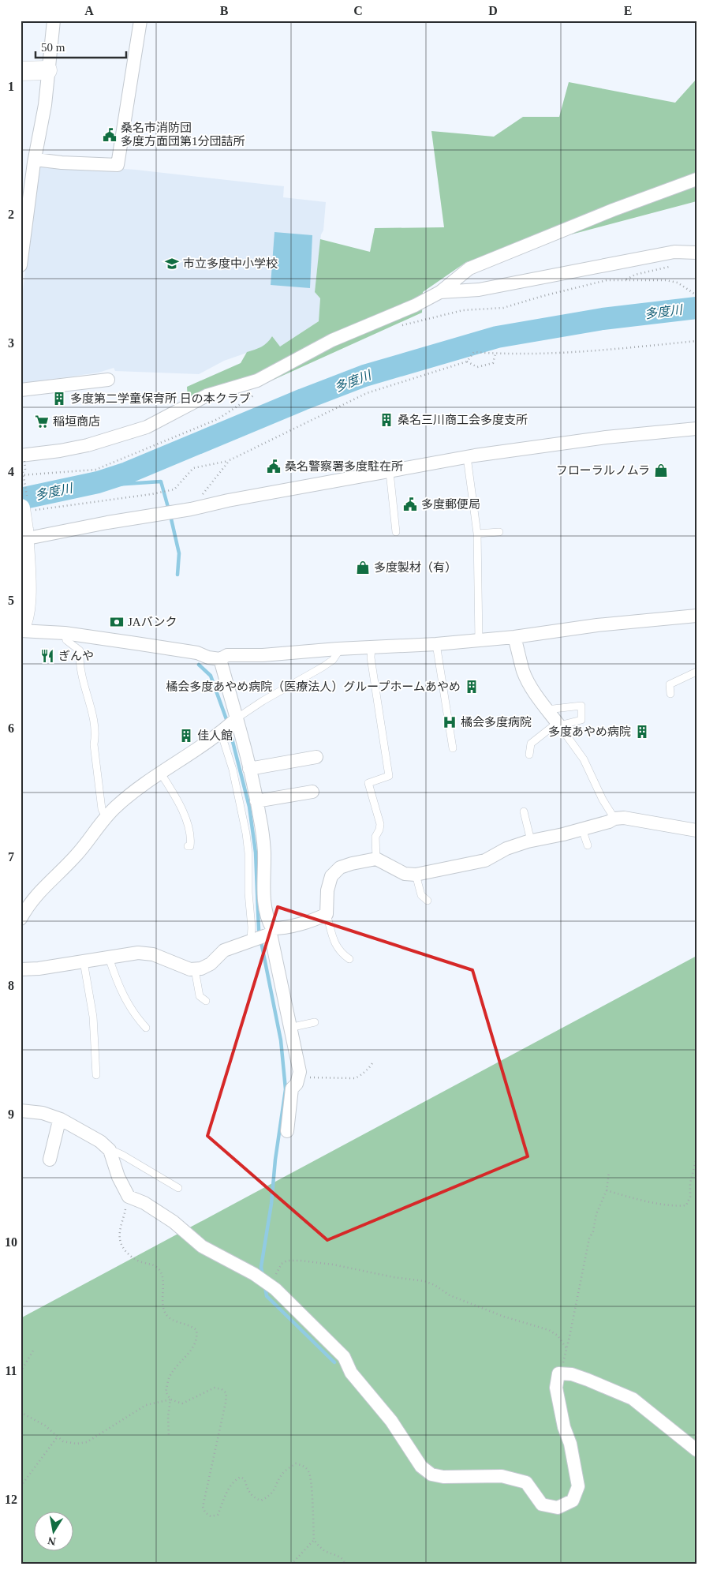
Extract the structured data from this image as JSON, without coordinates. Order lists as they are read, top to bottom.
{
  "water": ["多度川"],
  "places": {
    "public building": ["桑名市消防団 多度方面団第1分団詰所", "桑名警察署多度駐在所", "多度郵便局"],
    "school or university": ["市立多度中小学校"],
    "building": [
      "多度第二学童保育所 日の本クラブ",
      "桑名三川商工会多度支所",
      "橘会多度あやめ病院（医療法人）グループホームあやめ",
      "多度あやめ病院",
      "佳人館"
    ],
    "supermarket": ["稲垣商店"],
    "shop": ["フローラルノムラ", "多度製材（有）"],
    "bank": ["JAバンク"],
    "restaurant": ["ぎんや"],
    "hospital": ["橘会多度病院"]
  },
  "scale_bar": "50 m",
  "north": "bottom",
  "grid": {
    "columns": [
      "A",
      "B",
      "C",
      "D",
      "E"
    ],
    "rows": [
      "1",
      "2",
      "3",
      "4",
      "5",
      "6",
      "7",
      "8",
      "9",
      "10",
      "11",
      "12"
    ]
  }
}
